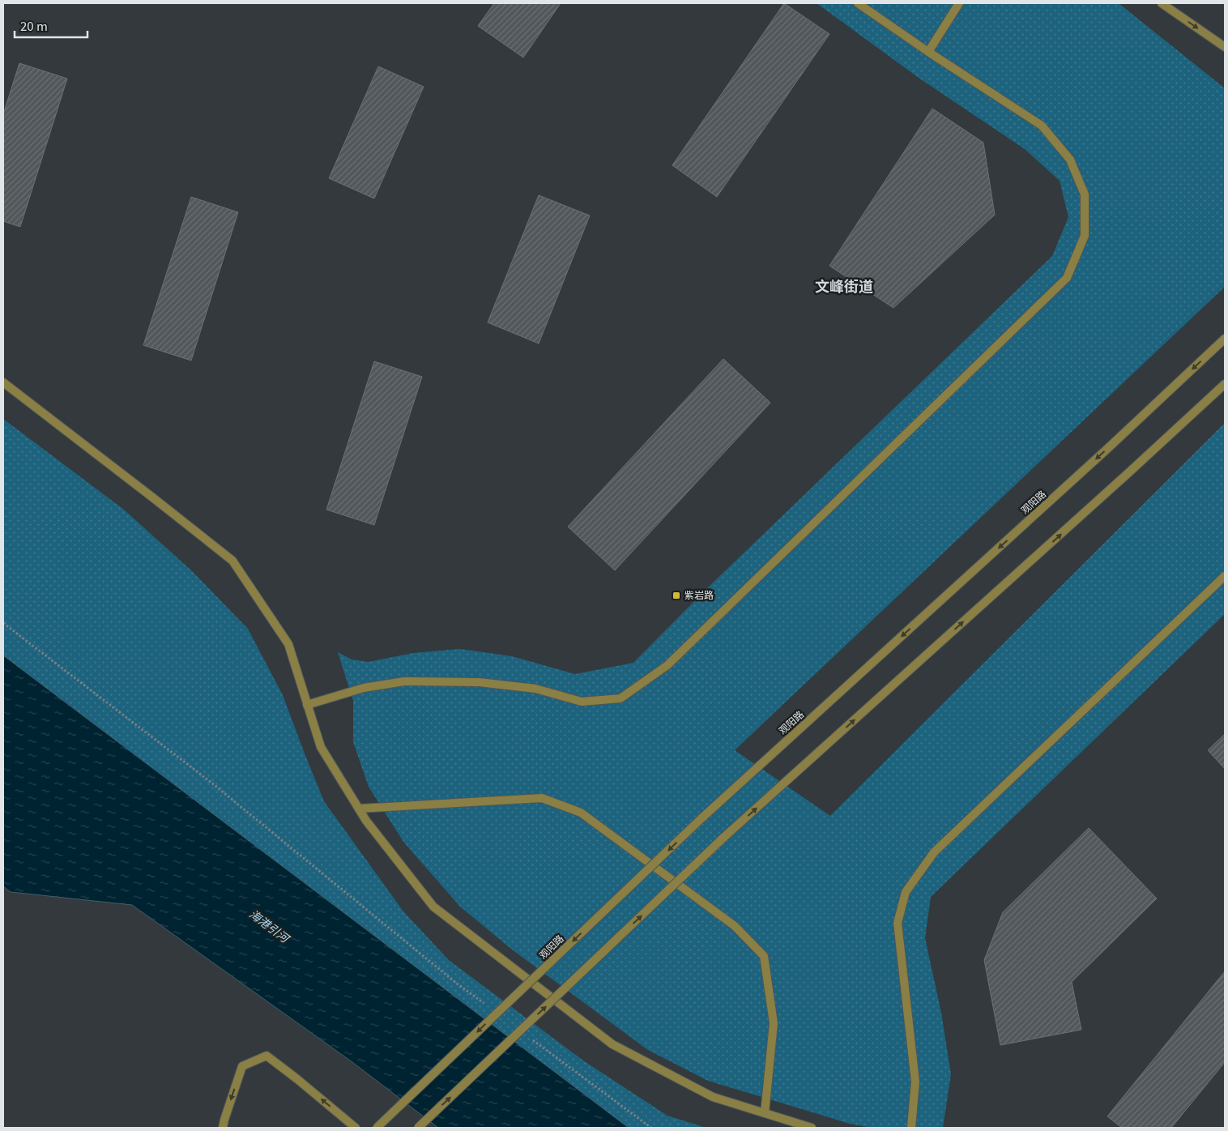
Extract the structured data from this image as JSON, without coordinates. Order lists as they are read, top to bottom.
{
  "streets": {
    "street": ["观阳路"]
  },
  "districts": ["文峰街道"],
  "water": ["海港引河"],
  "places": {
    "transit": ["紫岩路"]
  },
  "scale_bar": "20 m"
}
